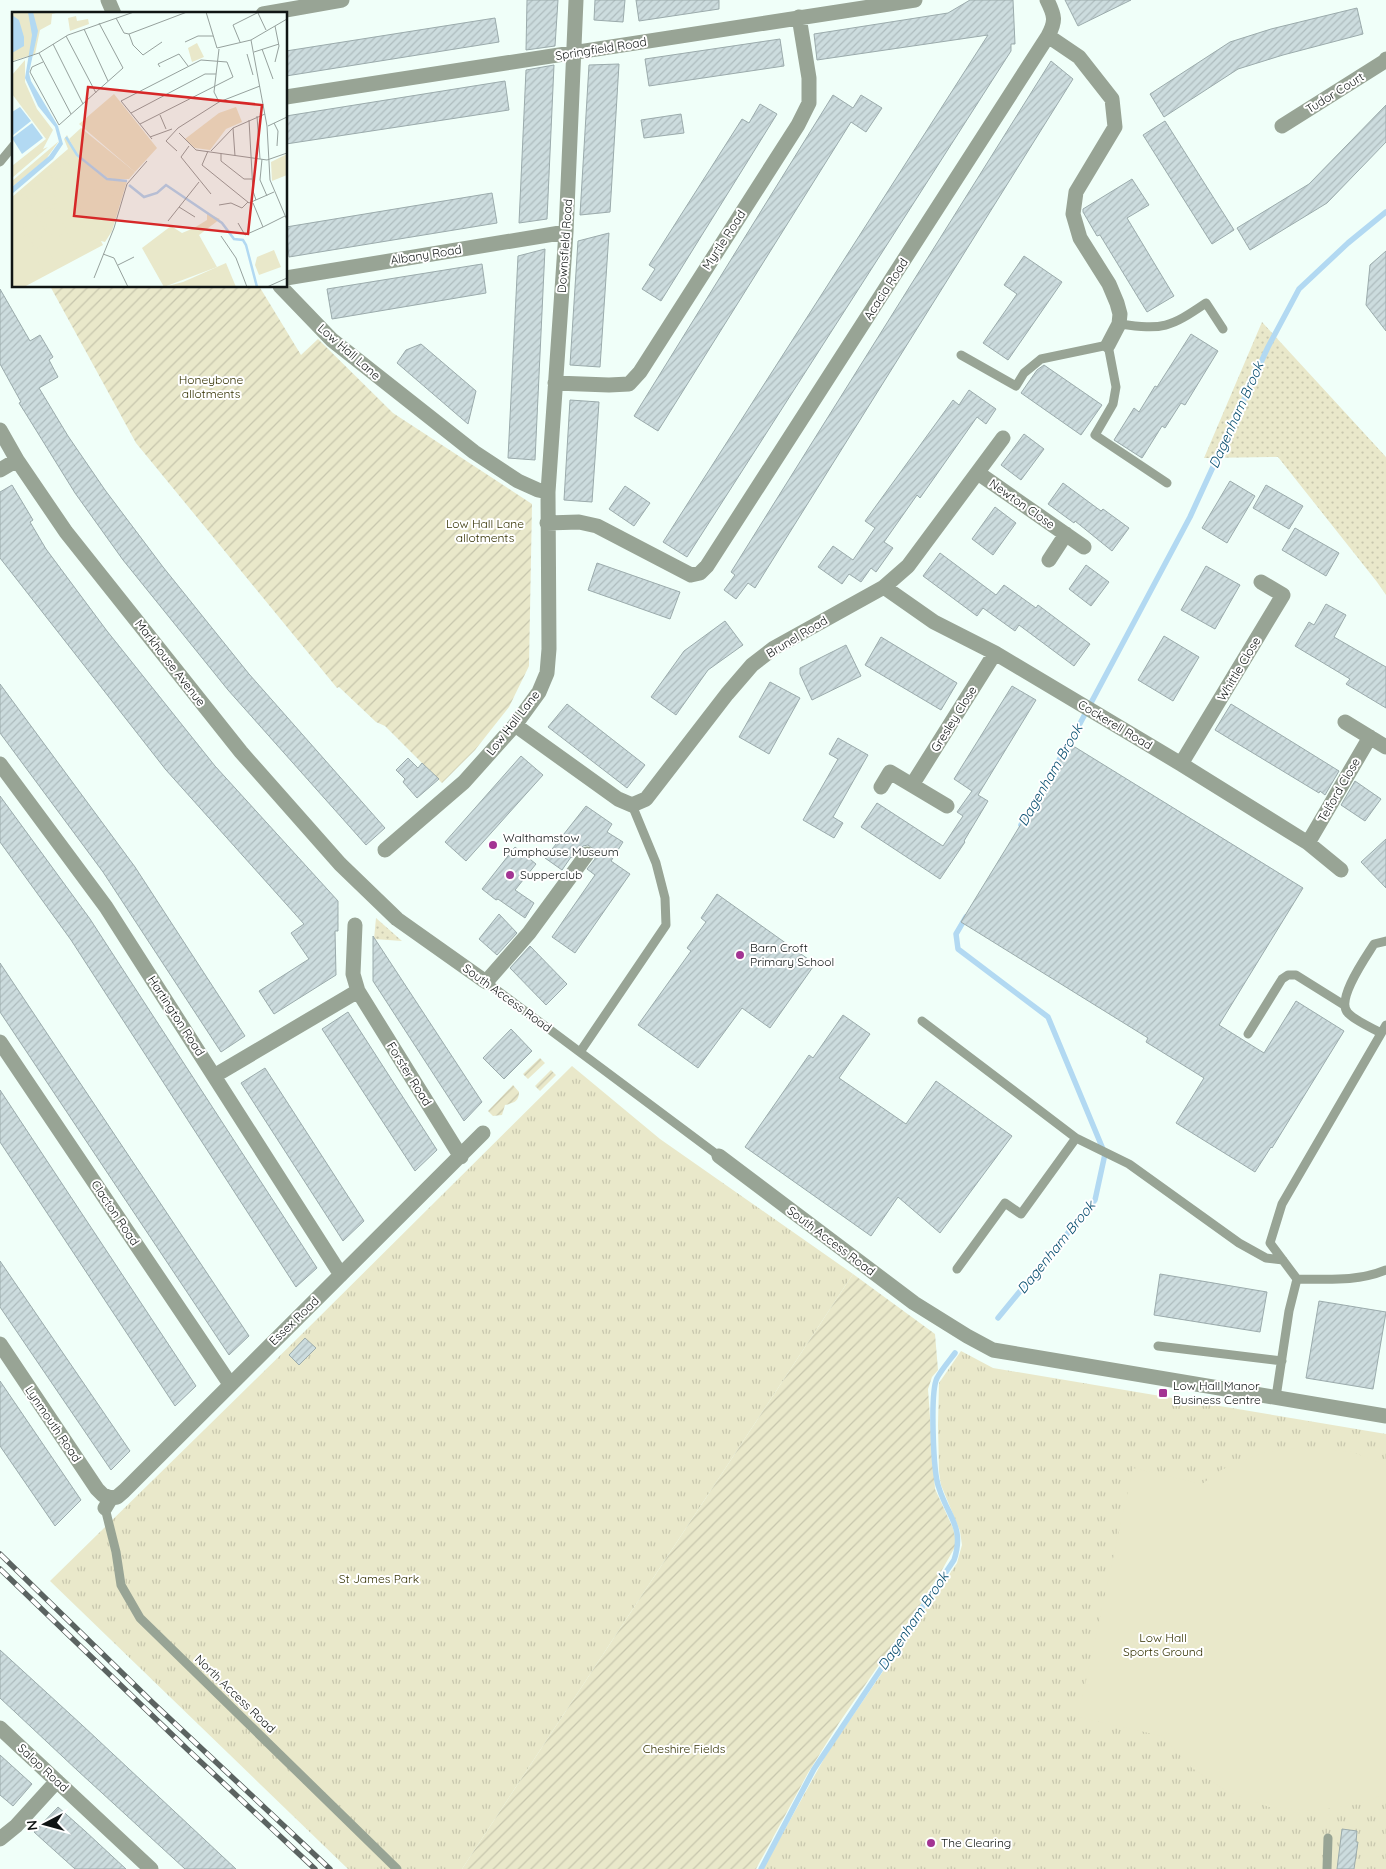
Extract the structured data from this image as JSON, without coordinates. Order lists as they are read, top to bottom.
{
  "streets": {
    "street": [
      "Springfield Road",
      "Tudor Court",
      "Myrtle Road",
      "Downsfield Road",
      "Albany Road",
      "Acacia Road",
      "Low Hall Lane",
      "Newton Close",
      "Brunel Road",
      "Markhouse Avenue",
      "Whittle Close",
      "Gresley Close",
      "Cockerell Road",
      "Telford Close",
      "South Access Road",
      "Hartington Road",
      "Forster Road",
      "Clacton Road",
      "Essex Road",
      "Lynmouth Road",
      "Salop Road"
    ],
    "lane": ["North Access Road"]
  },
  "crossings": [
    ["Springfield Road", "Myrtle Road"],
    ["Springfield Road", "Downsfield Road"],
    ["Myrtle Road", "Downsfield Road"],
    ["Downsfield Road", "Albany Road"],
    ["Downsfield Road", "Low Hall Lane"],
    ["Acacia Road", "Low Hall Lane"],
    ["Newton Close", "Brunel Road"],
    ["Brunel Road", "Cockerell Road"],
    ["Markhouse Avenue", "South Access Road"],
    ["Whittle Close", "Cockerell Road"],
    ["Gresley Close", "Cockerell Road"],
    ["Cockerell Road", "Telford Close"],
    ["Hartington Road", "Essex Road"],
    ["Forster Road", "Essex Road"],
    ["Clacton Road", "Essex Road"],
    ["Essex Road", "Lynmouth Road"],
    ["Essex Road", "North Access Road"],
    ["Lynmouth Road", "North Access Road"]
  ],
  "water": ["Dagenham Brook"],
  "parks": [
    "Honeybone allotments",
    "Low Hall Lane allotments",
    "St James Park",
    "Low Hall Sports Ground",
    "Cheshire Fields"
  ],
  "places": {
    "other": [
      "Walthamstow Pumphouse Museum",
      "Supperclub",
      "Barn Croft Primary School",
      "The Clearing"
    ],
    "transit": ["Low Hall Manor Business Centre"]
  },
  "north": "left"
}
